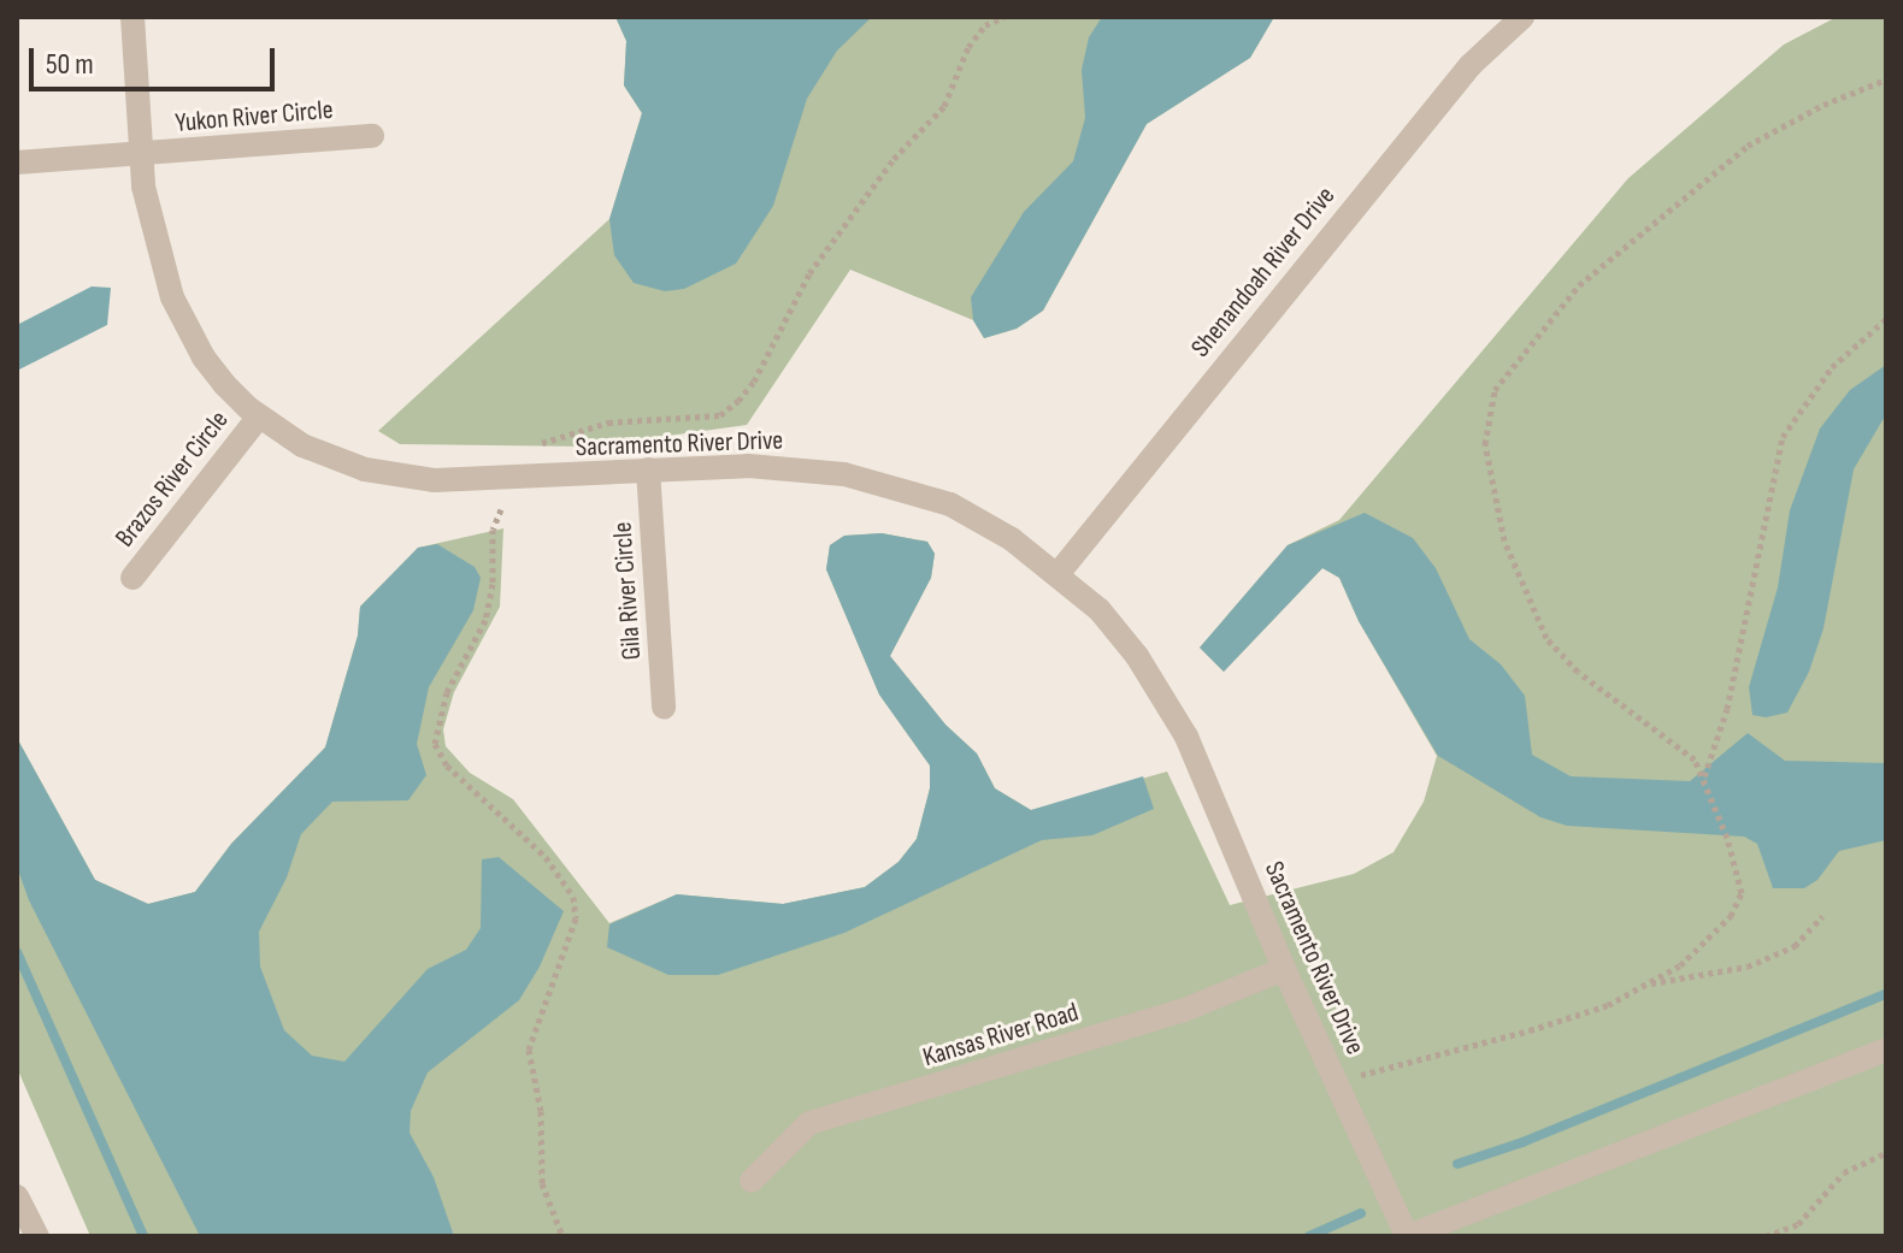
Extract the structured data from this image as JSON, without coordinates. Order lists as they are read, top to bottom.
{
  "streets": {
    "street": [
      "Yukon River Circle",
      "Shenandoah River Drive",
      "Sacramento River Drive",
      "Brazos River Circle",
      "Gila River Circle",
      "Kansas River Road"
    ]
  },
  "crossings": [
    ["Yukon River Circle", "Sacramento River Drive"],
    ["Shenandoah River Drive", "Sacramento River Drive"],
    ["Sacramento River Drive", "Brazos River Circle"],
    ["Sacramento River Drive", "Gila River Circle"],
    ["Sacramento River Drive", "Kansas River Road"]
  ],
  "scale_bar": "50 m"
}
